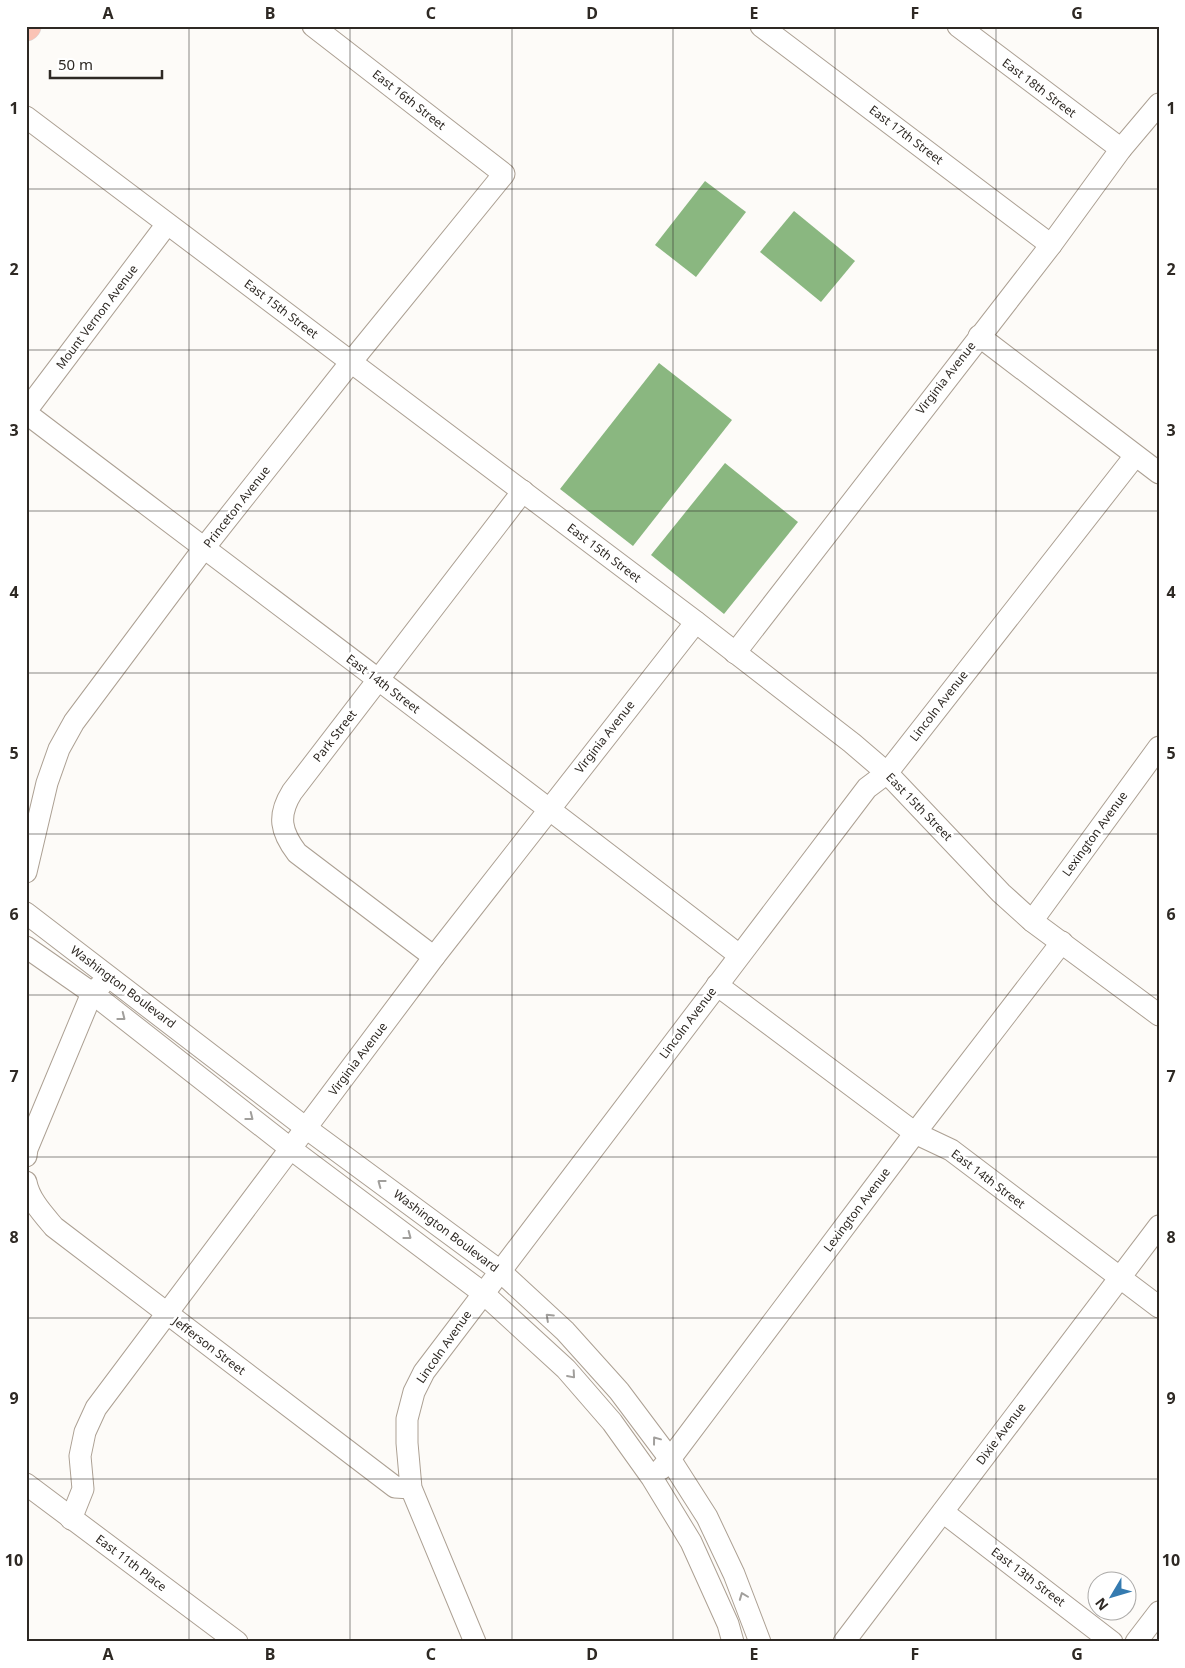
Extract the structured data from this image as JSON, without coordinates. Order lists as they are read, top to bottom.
{
  "streets": {
    "street": [
      "East 18th Street",
      "East 16th Street",
      "East 17th Street",
      "East 15th Street",
      "Mount Vernon Avenue",
      "Virginia Avenue",
      "Princeton Avenue",
      "East 14th Street",
      "Lincoln Avenue",
      "Park Street",
      "Lexington Avenue",
      "Washington Boulevard",
      "Jefferson Street",
      "Dixie Avenue",
      "East 11th Place",
      "East 13th Street"
    ]
  },
  "crossings": [
    ["East 18th Street", "Virginia Avenue"],
    ["East 16th Street", "Princeton Avenue"],
    ["East 17th Street", "Virginia Avenue"],
    ["East 15th Street", "Mount Vernon Avenue"],
    ["East 15th Street", "Virginia Avenue"],
    ["East 15th Street", "Princeton Avenue"],
    ["East 15th Street", "Lincoln Avenue"],
    ["East 15th Street", "Park Street"],
    ["East 15th Street", "Lexington Avenue"],
    ["Mount Vernon Avenue", "East 14th Street"],
    ["Virginia Avenue", "East 14th Street"],
    ["Virginia Avenue", "Park Street"],
    ["Virginia Avenue", "Washington Boulevard"],
    ["Virginia Avenue", "Jefferson Street"],
    ["Virginia Avenue", "East 11th Place"],
    ["Princeton Avenue", "East 14th Street"],
    ["East 14th Street", "Lincoln Avenue"],
    ["East 14th Street", "Park Street"],
    ["East 14th Street", "Lexington Avenue"],
    ["East 14th Street", "Dixie Avenue"],
    ["Lincoln Avenue", "Washington Boulevard"],
    ["Lincoln Avenue", "Jefferson Street"],
    ["Lexington Avenue", "Washington Boulevard"],
    ["Dixie Avenue", "East 13th Street"]
  ],
  "scale_bar": "50 m",
  "north": "bottom left",
  "grid": {
    "columns": [
      "A",
      "B",
      "C",
      "D",
      "E",
      "F",
      "G"
    ],
    "rows": [
      "1",
      "2",
      "3",
      "4",
      "5",
      "6",
      "7",
      "8",
      "9",
      "10"
    ]
  }
}
